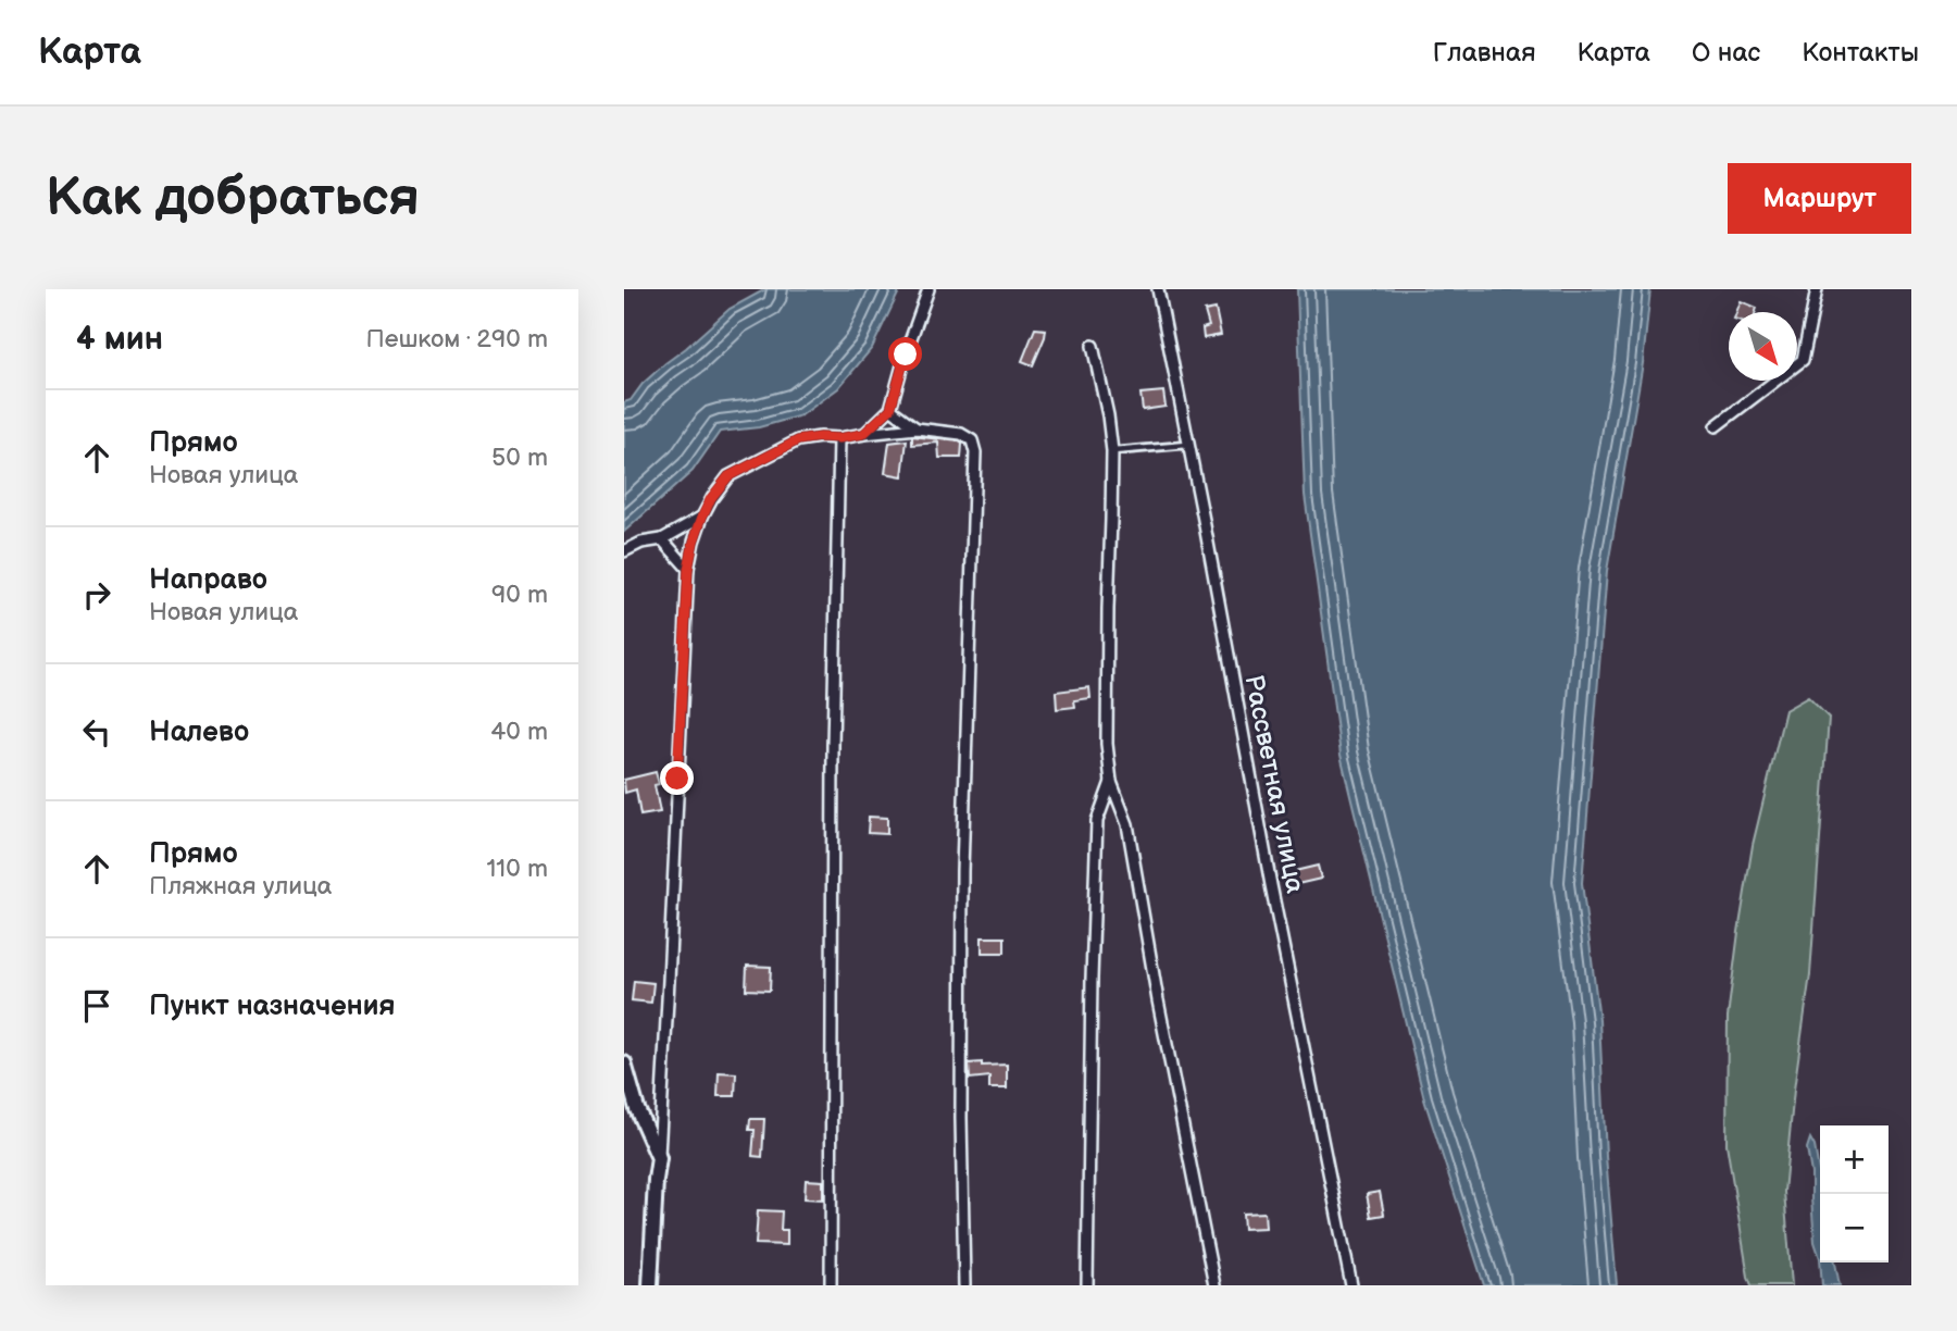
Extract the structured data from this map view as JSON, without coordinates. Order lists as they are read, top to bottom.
{
  "streets": {
    "street": ["Рассветная улица"]
  },
  "north": "bottom right",
  "page": {
    "header": "Карта",
    "nav": [
      "Главная",
      "Карта",
      "О нас",
      "Контакты"
    ],
    "buttons": "Маршрут",
    "title": "Как добраться",
    "heading": ["4 мин", "Пешком · 290 m"],
    "list": [
      ["Прямо", "Новая улица", "50 m"],
      ["Направо", "Новая улица", "90 m"],
      ["Налево", "40 m"],
      ["Прямо", "Пляжная улица", "110 m"],
      "Пункт назначения"
    ],
    "map_buttons": ["+", "−"]
  }
}
